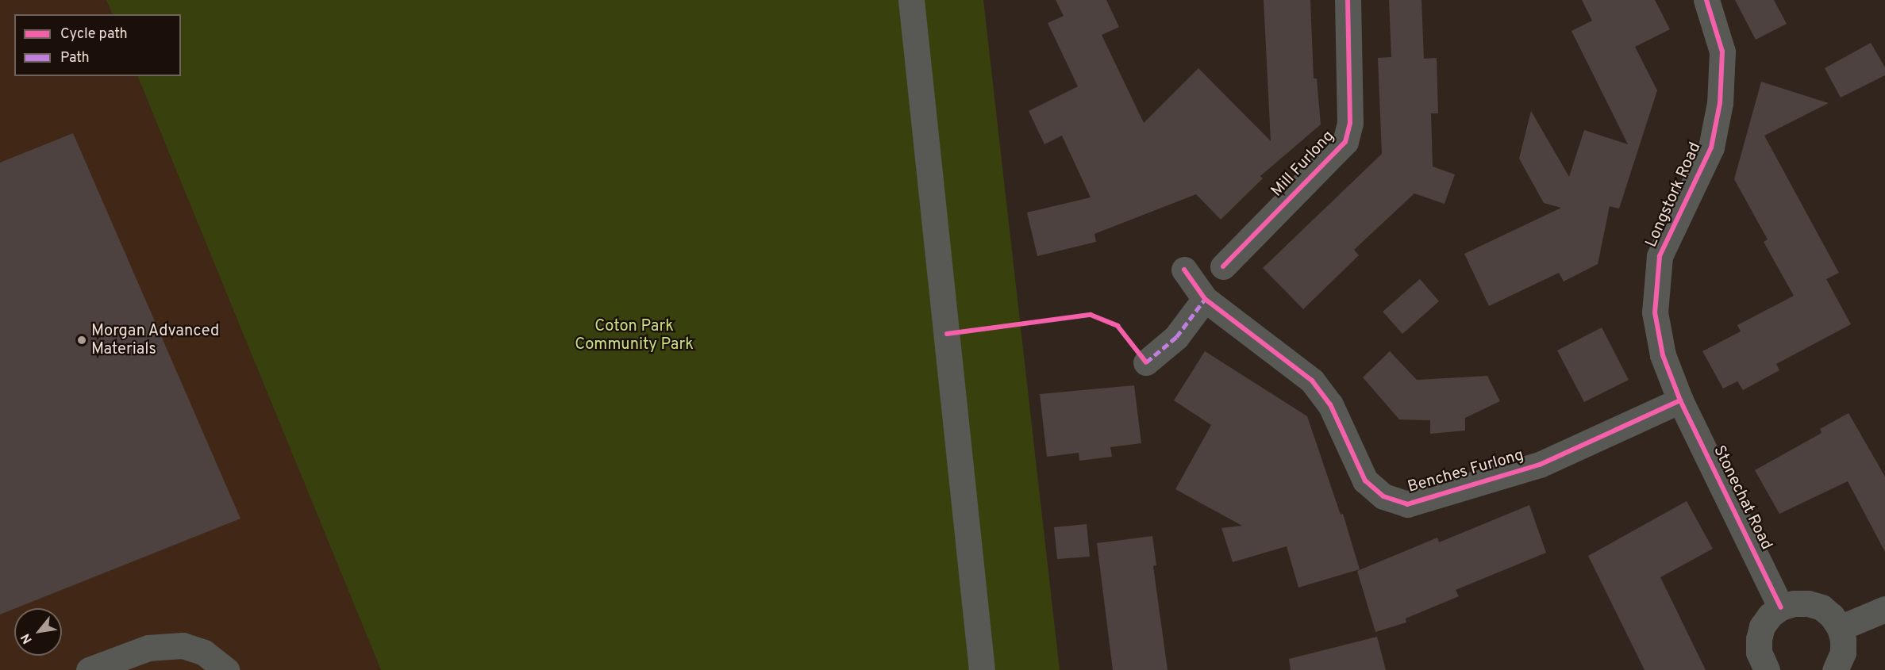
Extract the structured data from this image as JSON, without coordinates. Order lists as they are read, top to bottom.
{
  "streets": {
    "street": [
      "Mill Furlong",
      "Longstork Road",
      "Benches Furlong",
      "Stonechat Road"
    ]
  },
  "crossings": [
    ["Longstork Road", "Benches Furlong"],
    ["Longstork Road", "Stonechat Road"],
    ["Benches Furlong", "Stonechat Road"]
  ],
  "parks": ["Coton Park Community Park"],
  "places": ["Morgan Advanced Materials"],
  "legend": ["Cycle path", "Path"],
  "north": "bottom left"
}
